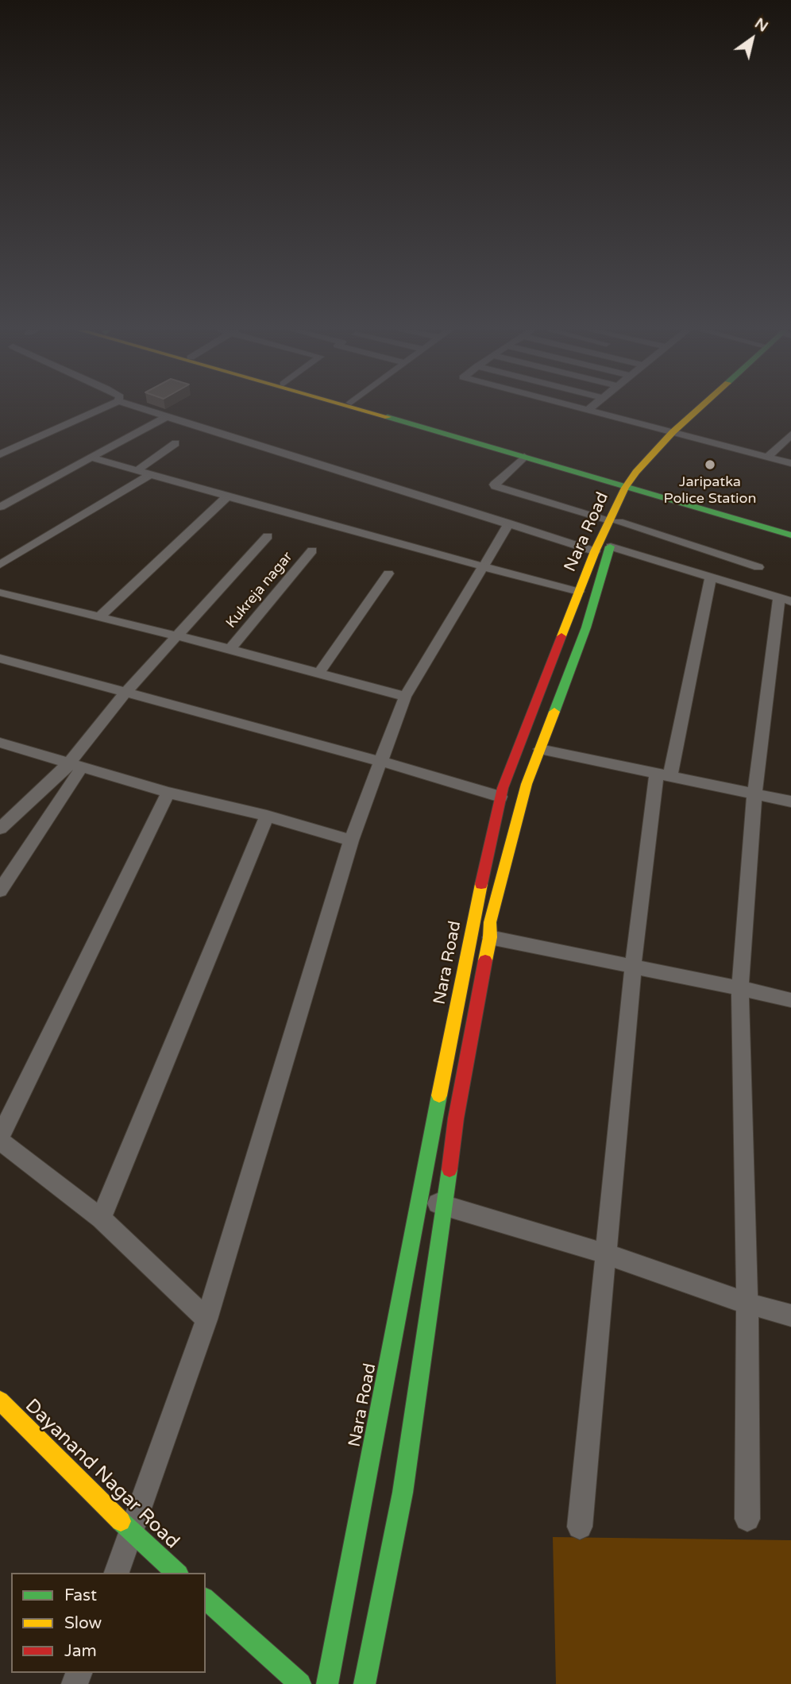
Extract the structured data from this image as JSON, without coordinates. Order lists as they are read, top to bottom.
{
  "streets": {
    "main road": ["Nara Road", "Dayanand Nagar Road"],
    "street": ["Kukreja nagar"]
  },
  "places": ["Jaripatka Police Station"],
  "legend": ["Fast", "Slow", "Jam"],
  "north": "top right"
}
